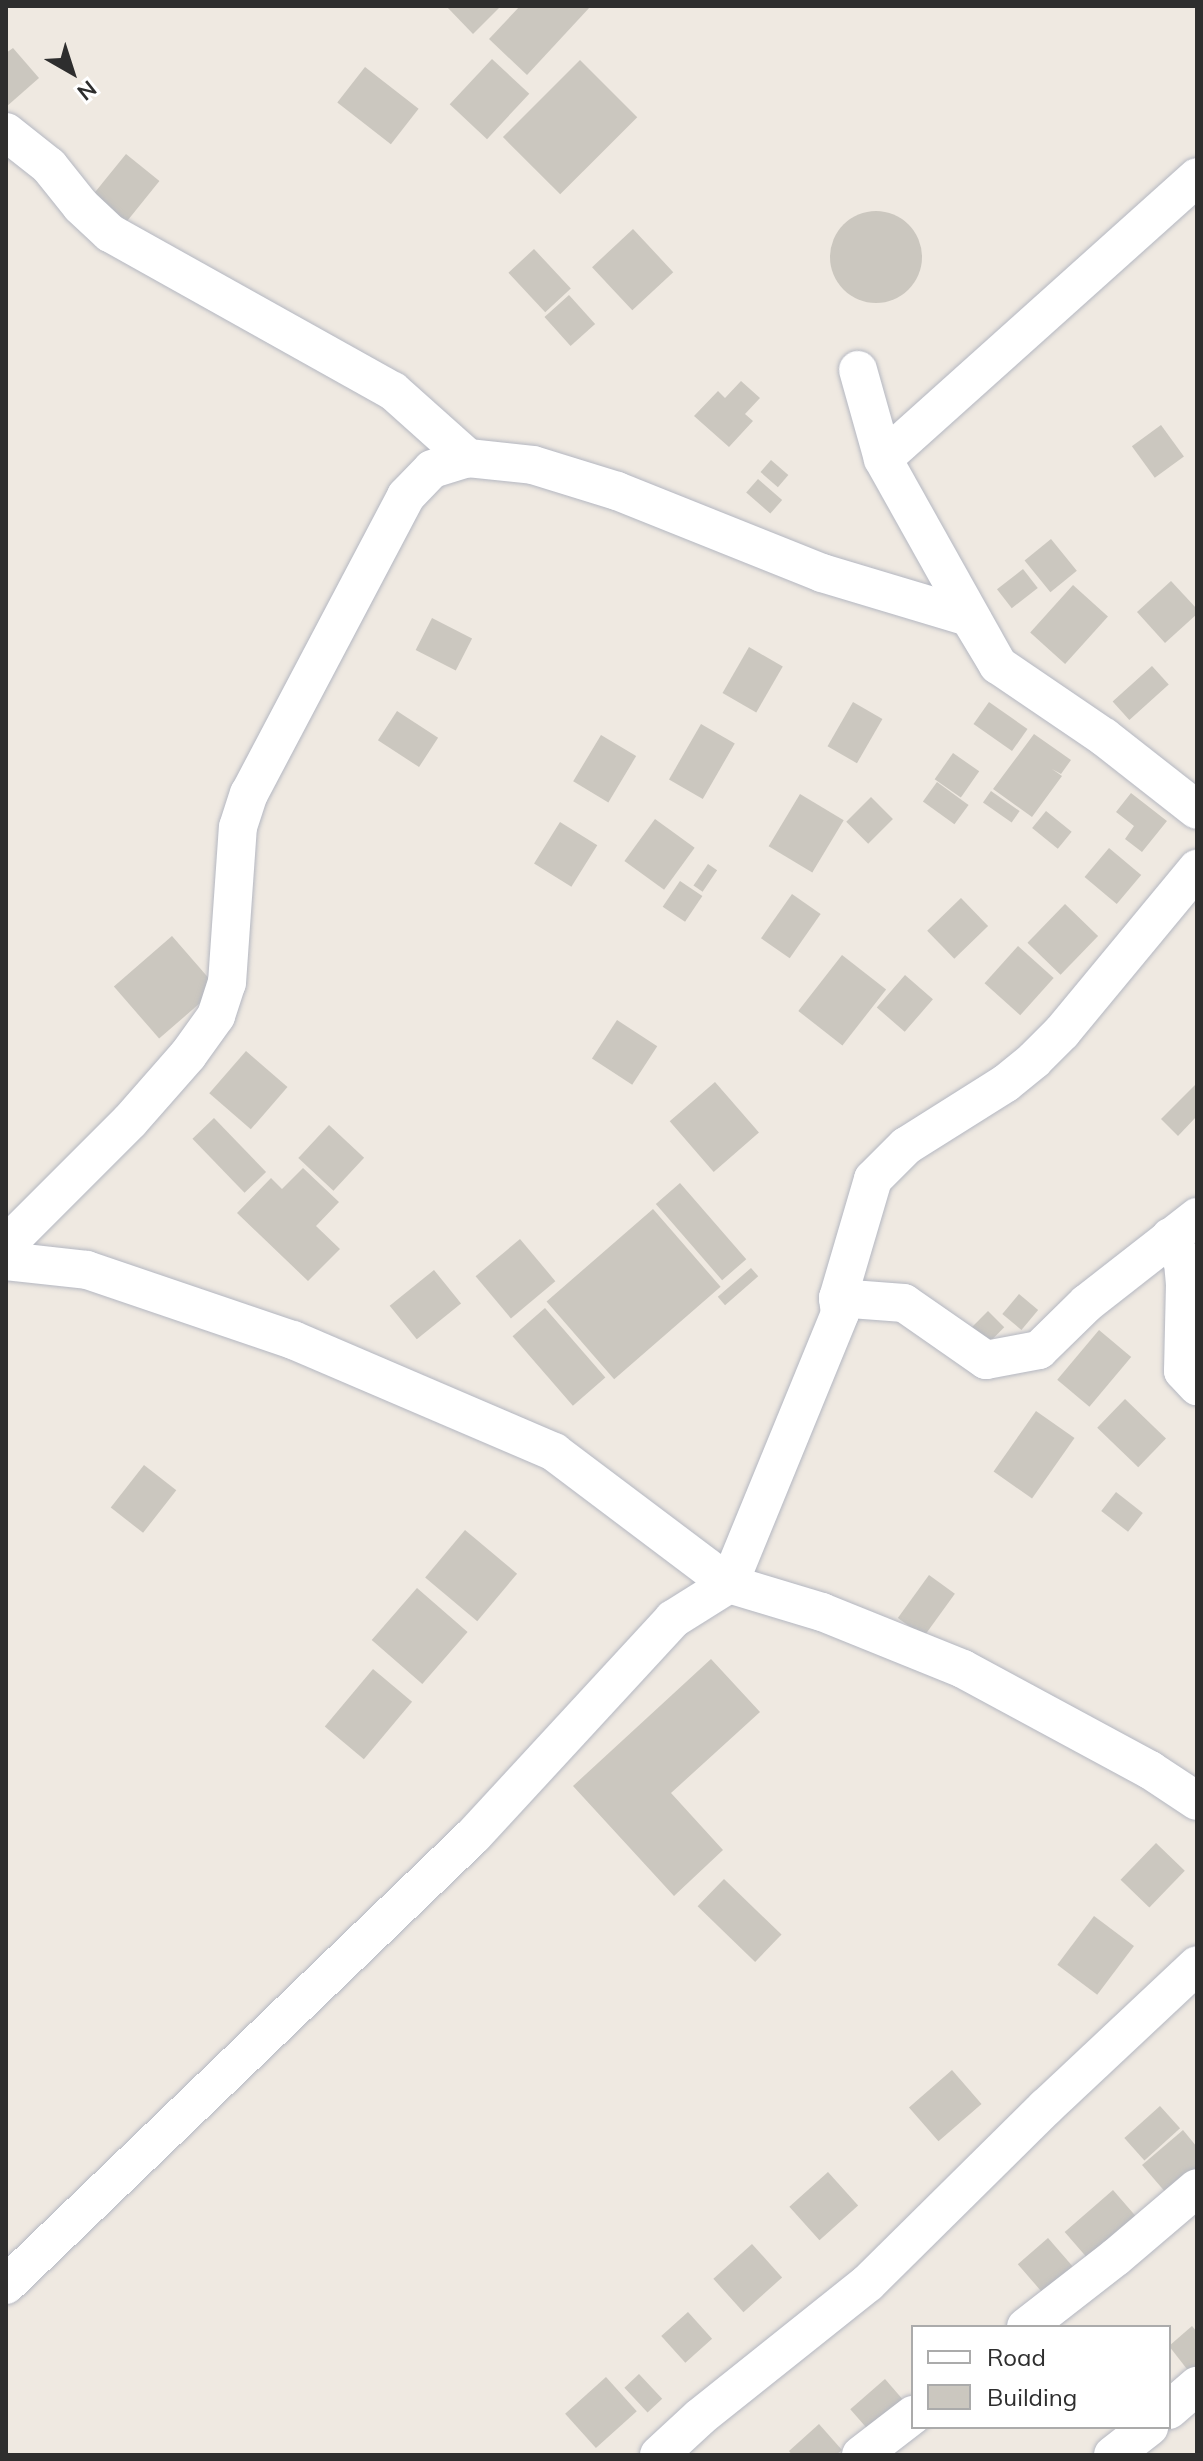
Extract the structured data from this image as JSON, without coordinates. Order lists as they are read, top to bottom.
{
  "legend": ["Road", "Building"],
  "north": "bottom right"
}
